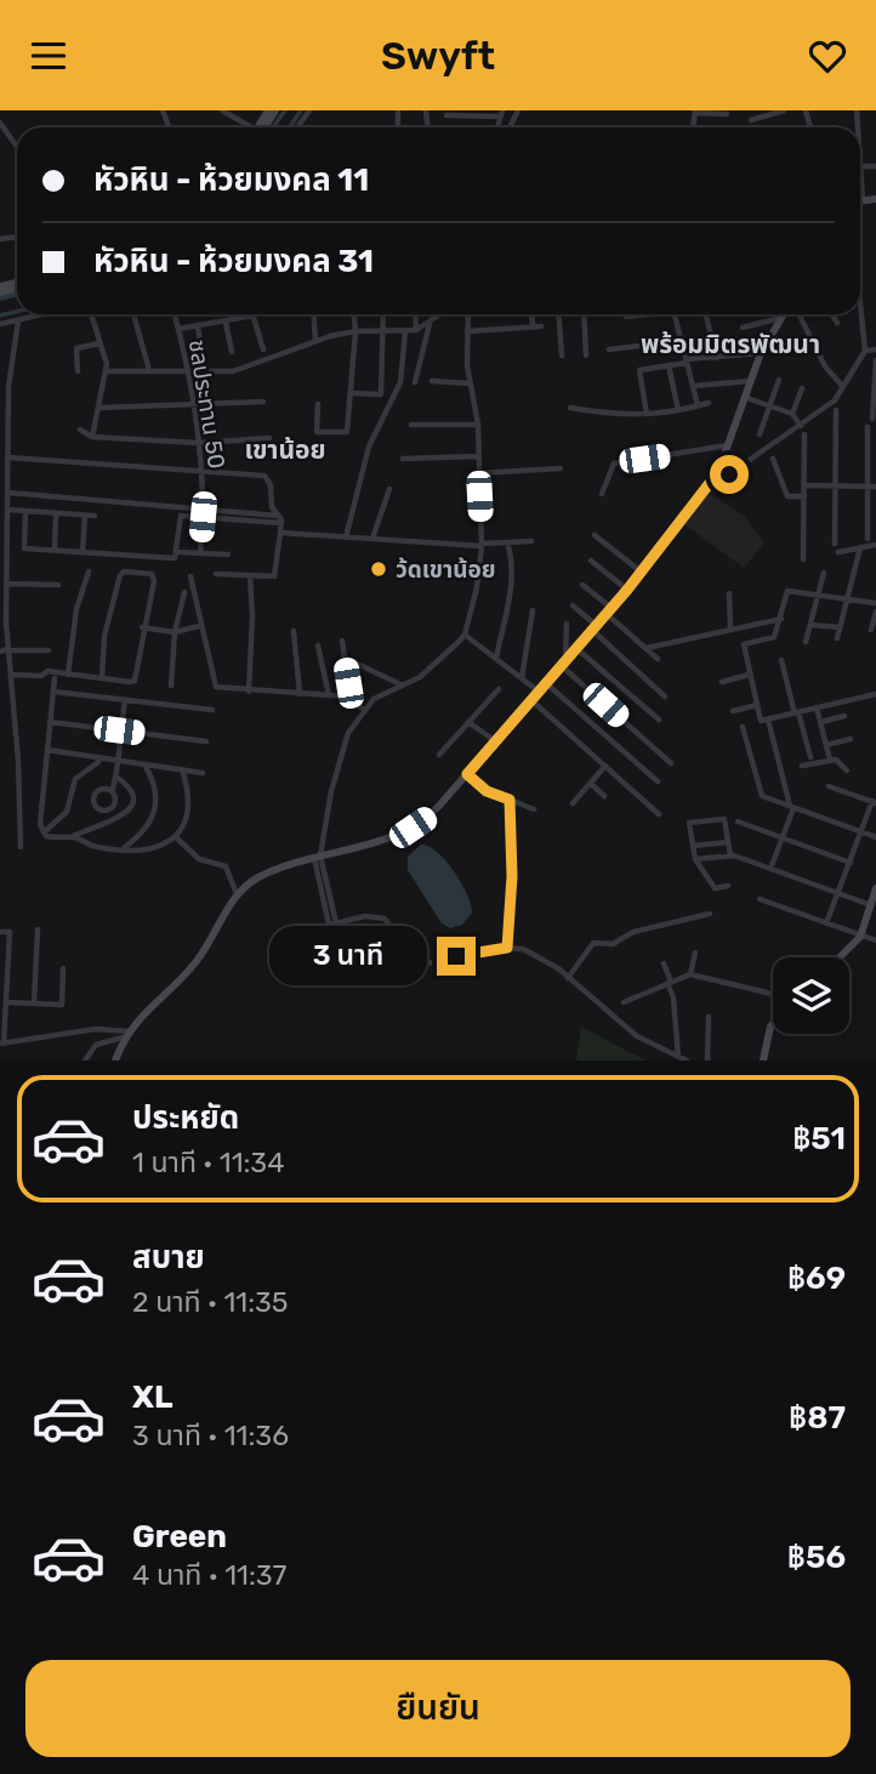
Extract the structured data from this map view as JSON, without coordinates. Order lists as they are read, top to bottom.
{
  "streets": {
    "street": ["ชลประทาน 50"]
  },
  "districts": ["พร้อมมิตรพัฒนา", "เขาน้อย"],
  "places": ["ว้ดเขาน้อย"],
  "page": {
    "header": "Swyft",
    "banner": ["หัวหิน - ห้วยมงคล 11", "หัวหิน - ห้วยมงคล 31"],
    "bubble": "3 นาที",
    "list": [
      {
        "name": "ประหยัด",
        "note": "1 นาที · 11:34",
        "value": "฿51"
      },
      {
        "name": "สบาย",
        "note": "2 นาที · 11:35",
        "value": "฿69"
      },
      {
        "name": "XL",
        "note": "3 นาที · 11:36",
        "value": "฿87"
      },
      {
        "name": "Green",
        "note": "4 นาที · 11:37",
        "value": "฿56"
      }
    ],
    "buttons": "ยืนยัน"
  }
}
